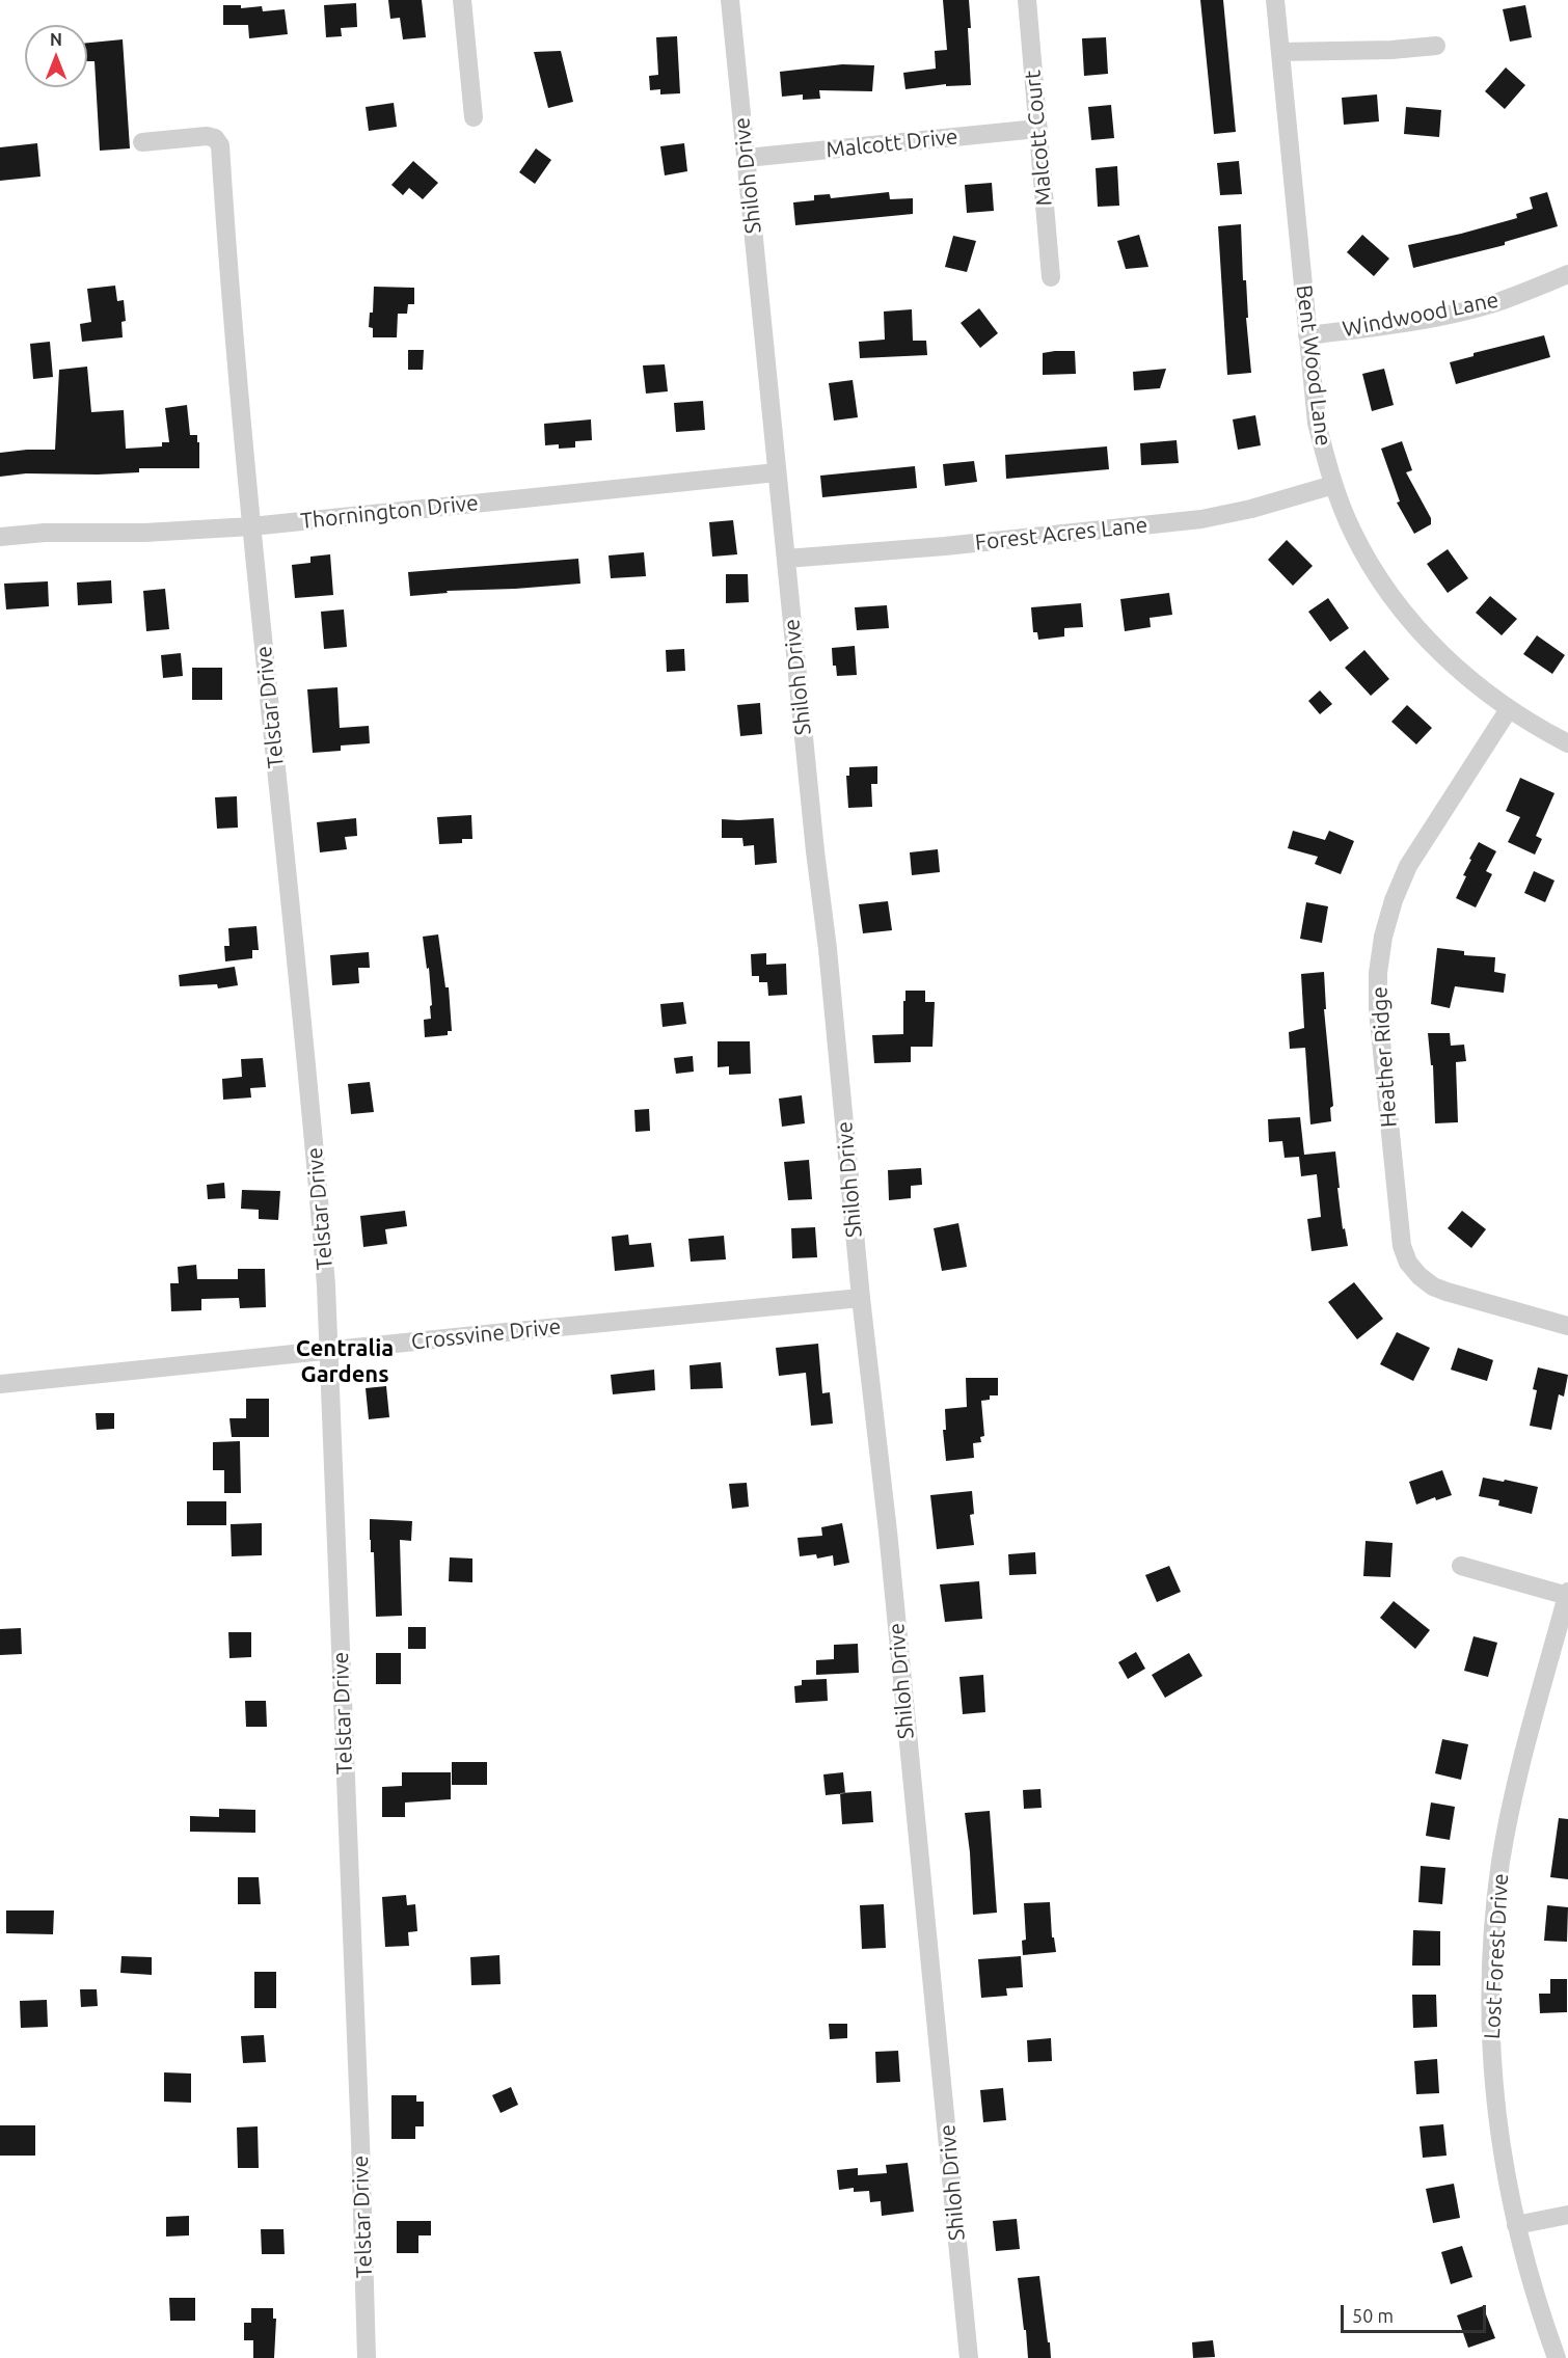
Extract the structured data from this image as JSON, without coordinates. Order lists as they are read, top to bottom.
{
  "streets": {
    "street": [
      "Malcott Court",
      "Malcott Drive",
      "Shiloh Drive",
      "Windwood Lane",
      "Bent Wood Lane",
      "Thornington Drive",
      "Forest Acres Lane",
      "Telstar Drive",
      "Heather Ridge",
      "Crossvine Drive",
      "Lost Forest Drive"
    ]
  },
  "crossings": [
    ["Malcott Court", "Malcott Drive"],
    ["Malcott Drive", "Shiloh Drive"],
    ["Shiloh Drive", "Thornington Drive"],
    ["Shiloh Drive", "Forest Acres Lane"],
    ["Shiloh Drive", "Crossvine Drive"],
    ["Windwood Lane", "Bent Wood Lane"],
    ["Bent Wood Lane", "Forest Acres Lane"],
    ["Bent Wood Lane", "Heather Ridge"],
    ["Thornington Drive", "Telstar Drive"],
    ["Telstar Drive", "Crossvine Drive"]
  ],
  "districts": ["Centralia Gardens"],
  "scale_bar": "50 m",
  "north": "top"
}
